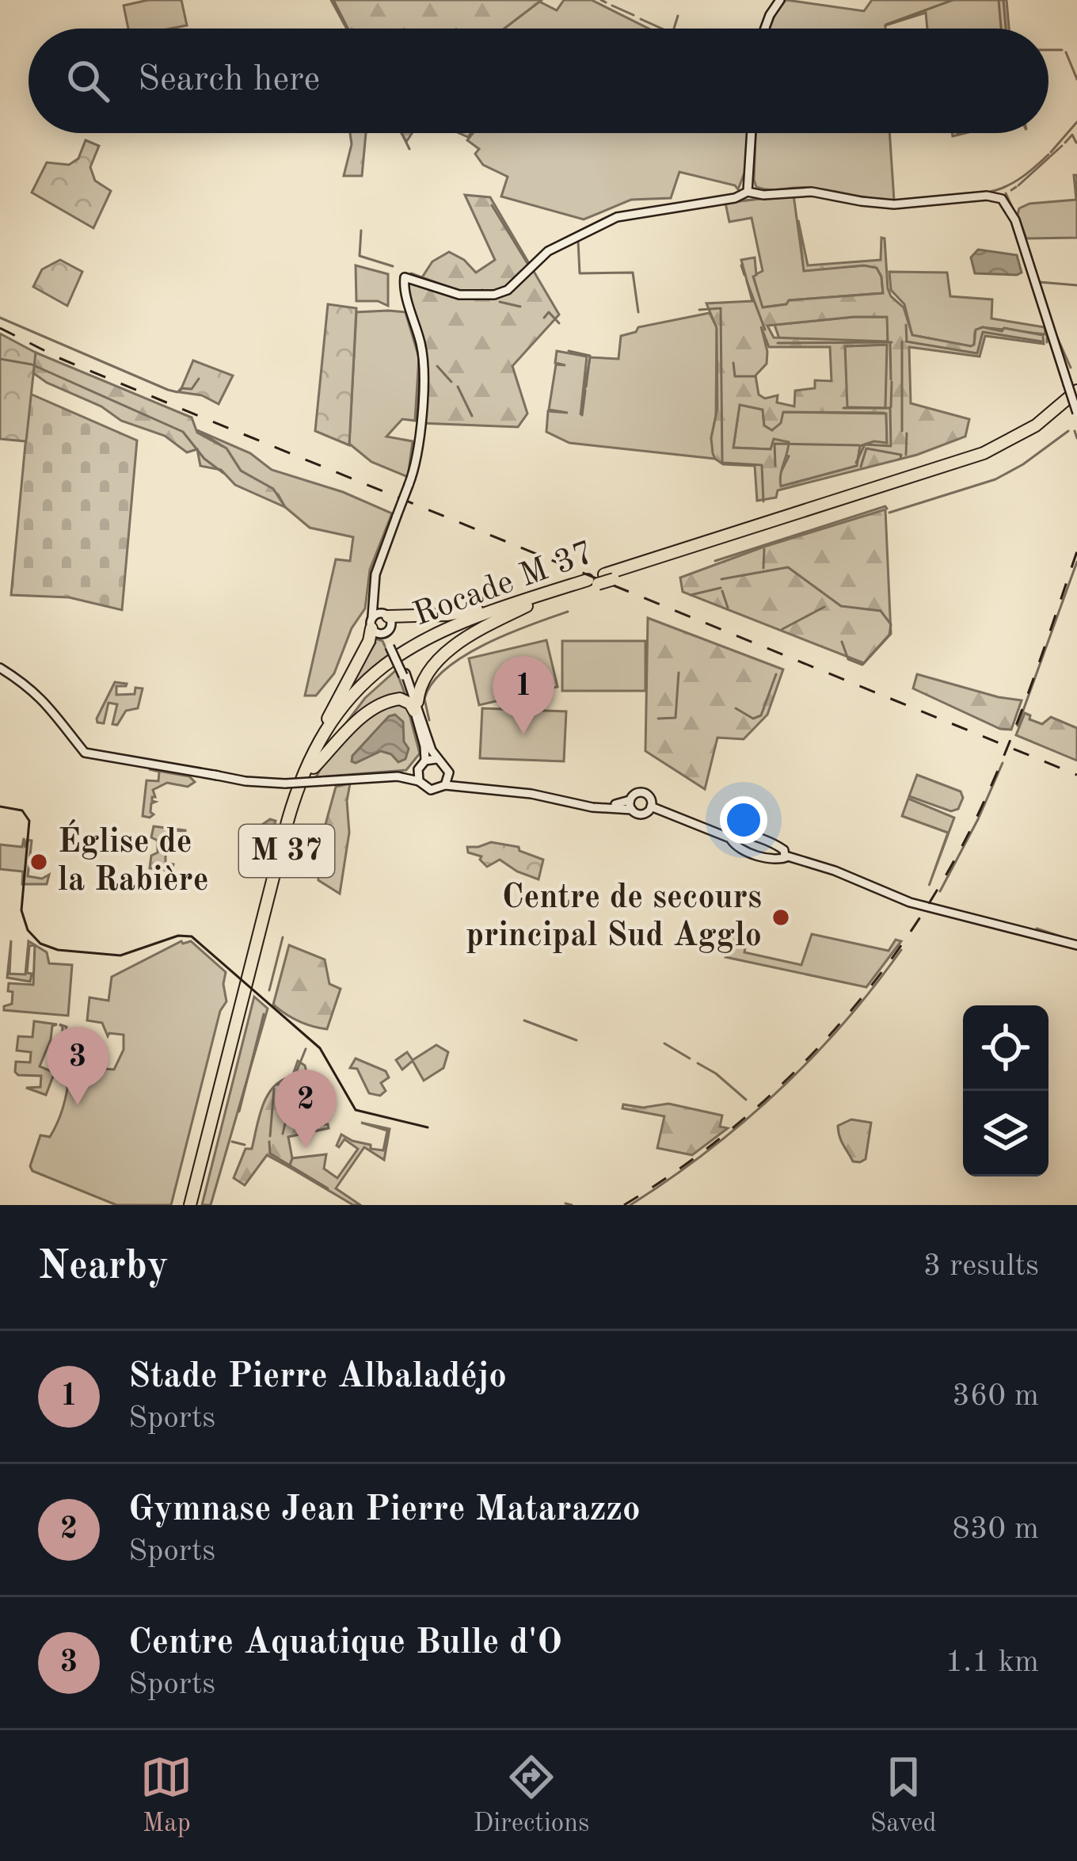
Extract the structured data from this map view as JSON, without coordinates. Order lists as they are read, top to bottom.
{
  "streets": {
    "highway": ["Rocade M 37", "M 37"]
  },
  "places": ["Église de la Rabière", "Centre de secours principal Sud Agglo"],
  "page": {
    "search": "Search here",
    "pins": ["1", "3", "2"],
    "heading": ["Nearby", "3 results"],
    "list": [
      {
        "mark": "1",
        "name": "Stade Pierre Albaladéjo",
        "note": "Sports",
        "value": "360 m"
      },
      {
        "mark": "2",
        "name": "Gymnase Jean Pierre Matarazzo",
        "note": "Sports",
        "value": "830 m"
      },
      {
        "mark": "3",
        "name": "Centre Aquatique Bulle d'O",
        "note": "Sports",
        "value": "1.1 km"
      }
    ],
    "nav": ["Map", "Directions", "Saved"]
  }
}
